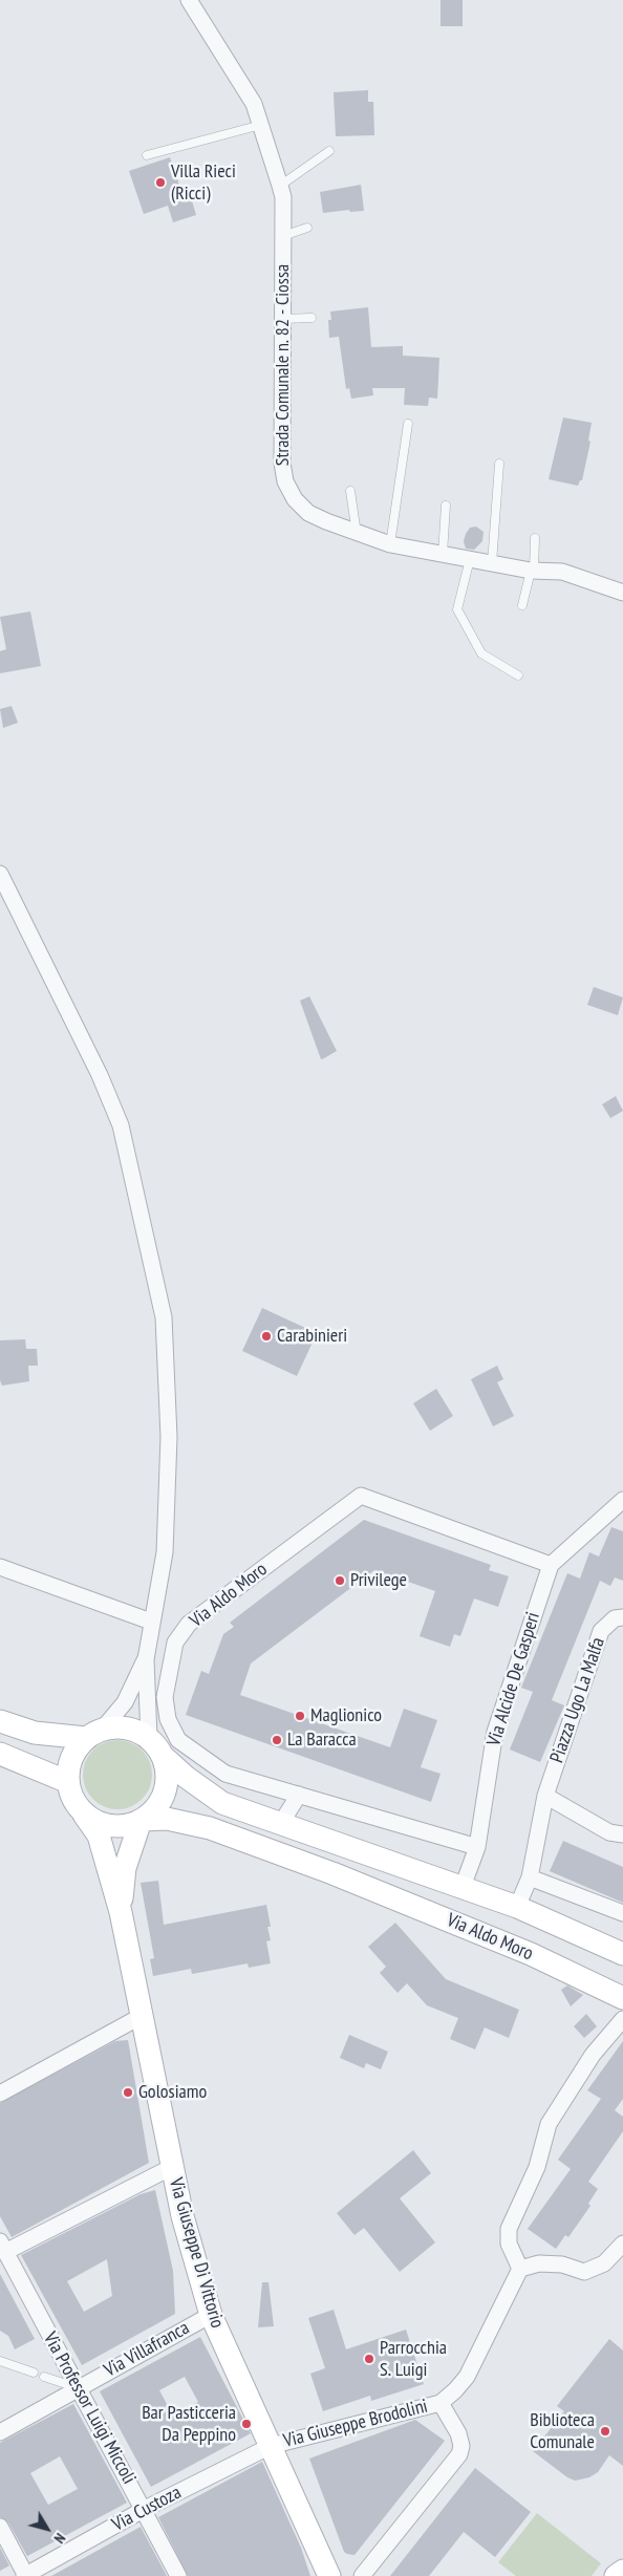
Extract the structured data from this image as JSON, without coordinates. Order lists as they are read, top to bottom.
{
  "streets": {
    "main road": ["Via Aldo Moro", "Via Giuseppe Di Vittorio"],
    "street": [
      "Strada Comunale n. 82 - Ciossa",
      "Via Alcide De Gasperi",
      "Piazza Ugo La Malfa",
      "Via Villafranca",
      "Via Professor Luigi Miccoli",
      "Via Giuseppe Brodolini",
      "Via Custoza"
    ]
  },
  "crossings": [
    ["Via Aldo Moro", "Via Alcide De Gasperi"],
    ["Via Aldo Moro", "Piazza Ugo La Malfa"],
    ["Via Aldo Moro", "Via Giuseppe Di Vittorio"],
    ["Via Giuseppe Di Vittorio", "Via Villafranca"],
    ["Via Giuseppe Di Vittorio", "Via Giuseppe Brodolini"],
    ["Via Giuseppe Di Vittorio", "Via Custoza"],
    ["Via Villafranca", "Via Professor Luigi Miccoli"],
    ["Via Professor Luigi Miccoli", "Via Custoza"],
    ["Via Giuseppe Brodolini", "Via Custoza"]
  ],
  "places": [
    "Villa Rieci (Ricci)",
    "Carabinieri",
    "Privilege",
    "Maglionico",
    "La Baracca",
    "Golosiamo",
    "Parrocchia S. Luigi",
    "Bar Pasticceria Da Peppino",
    "Biblioteca Comunale"
  ],
  "north": "bottom right"
}
